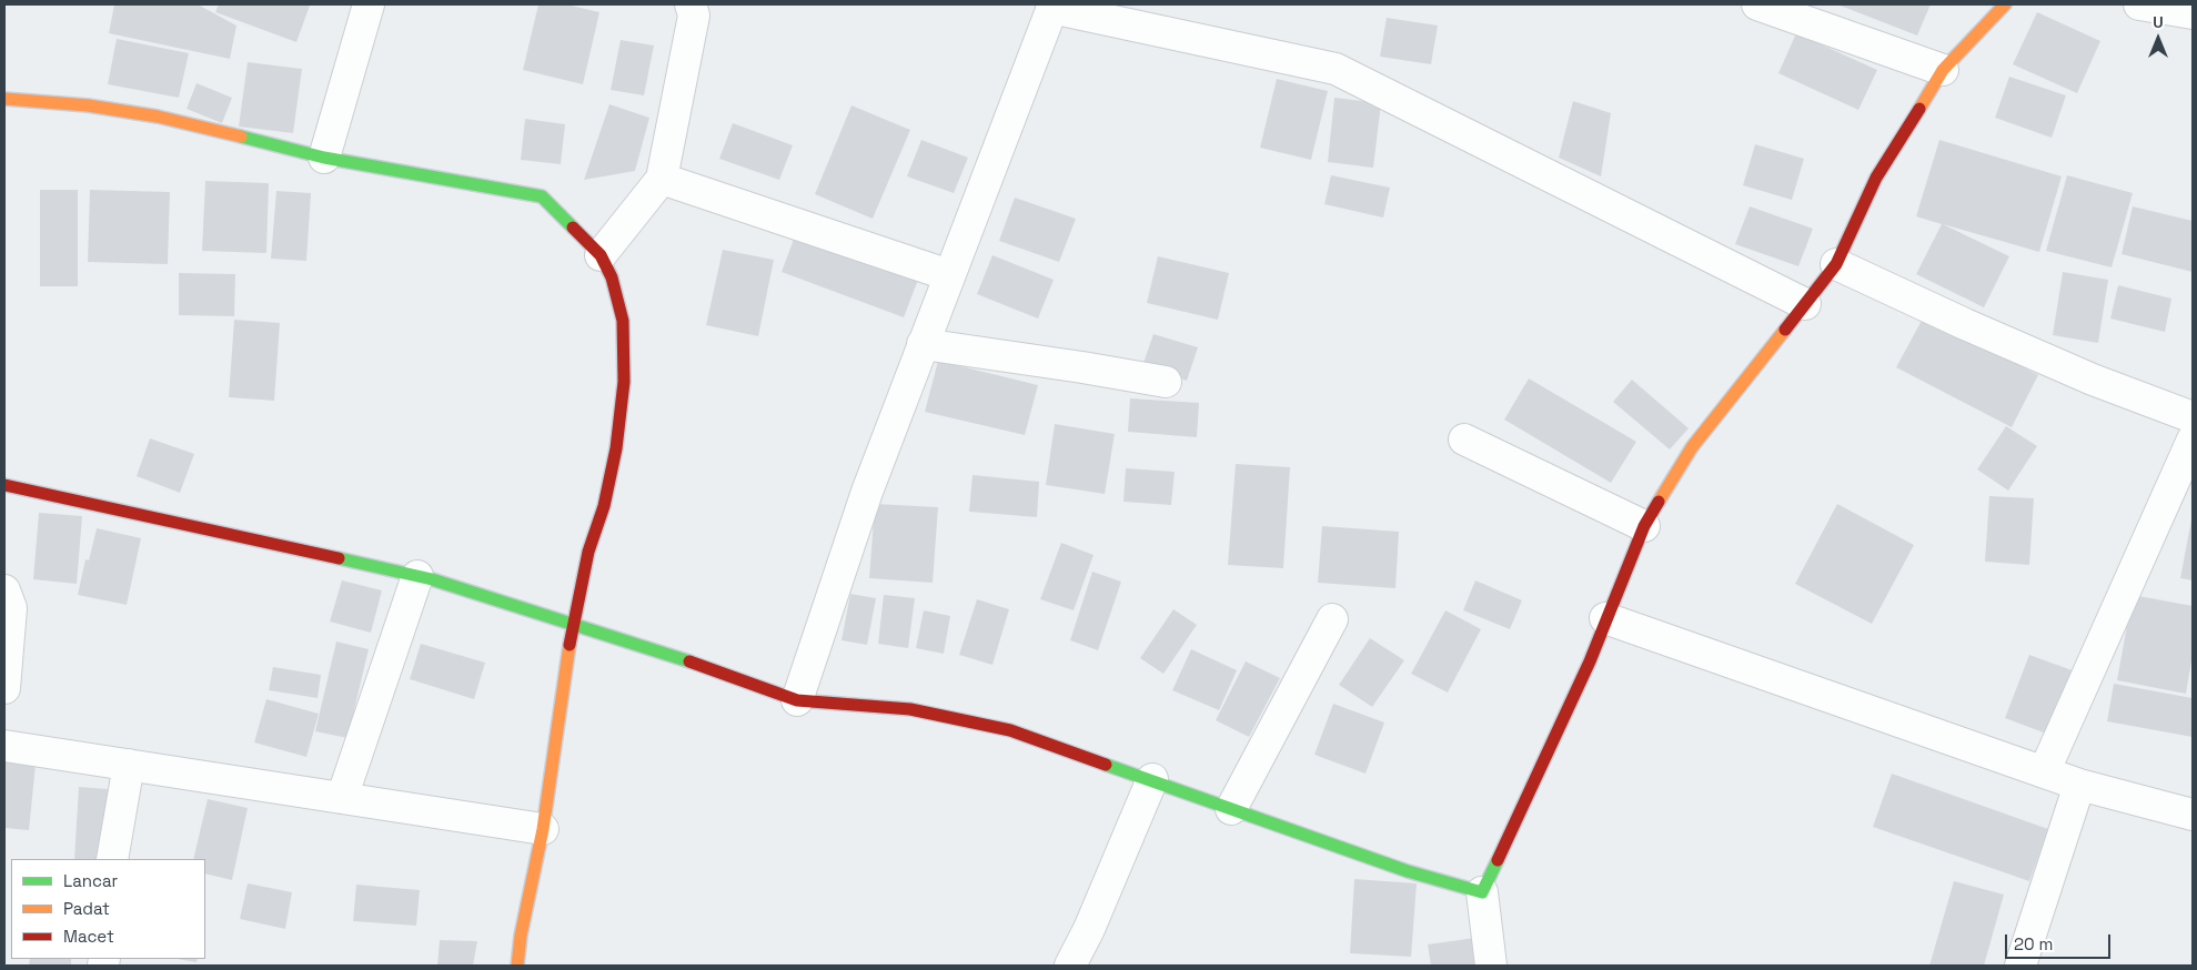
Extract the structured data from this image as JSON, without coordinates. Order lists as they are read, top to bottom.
{
  "legend": ["Lancar", "Padat", "Macet"],
  "scale_bar": "20 m",
  "north": "top"
}
